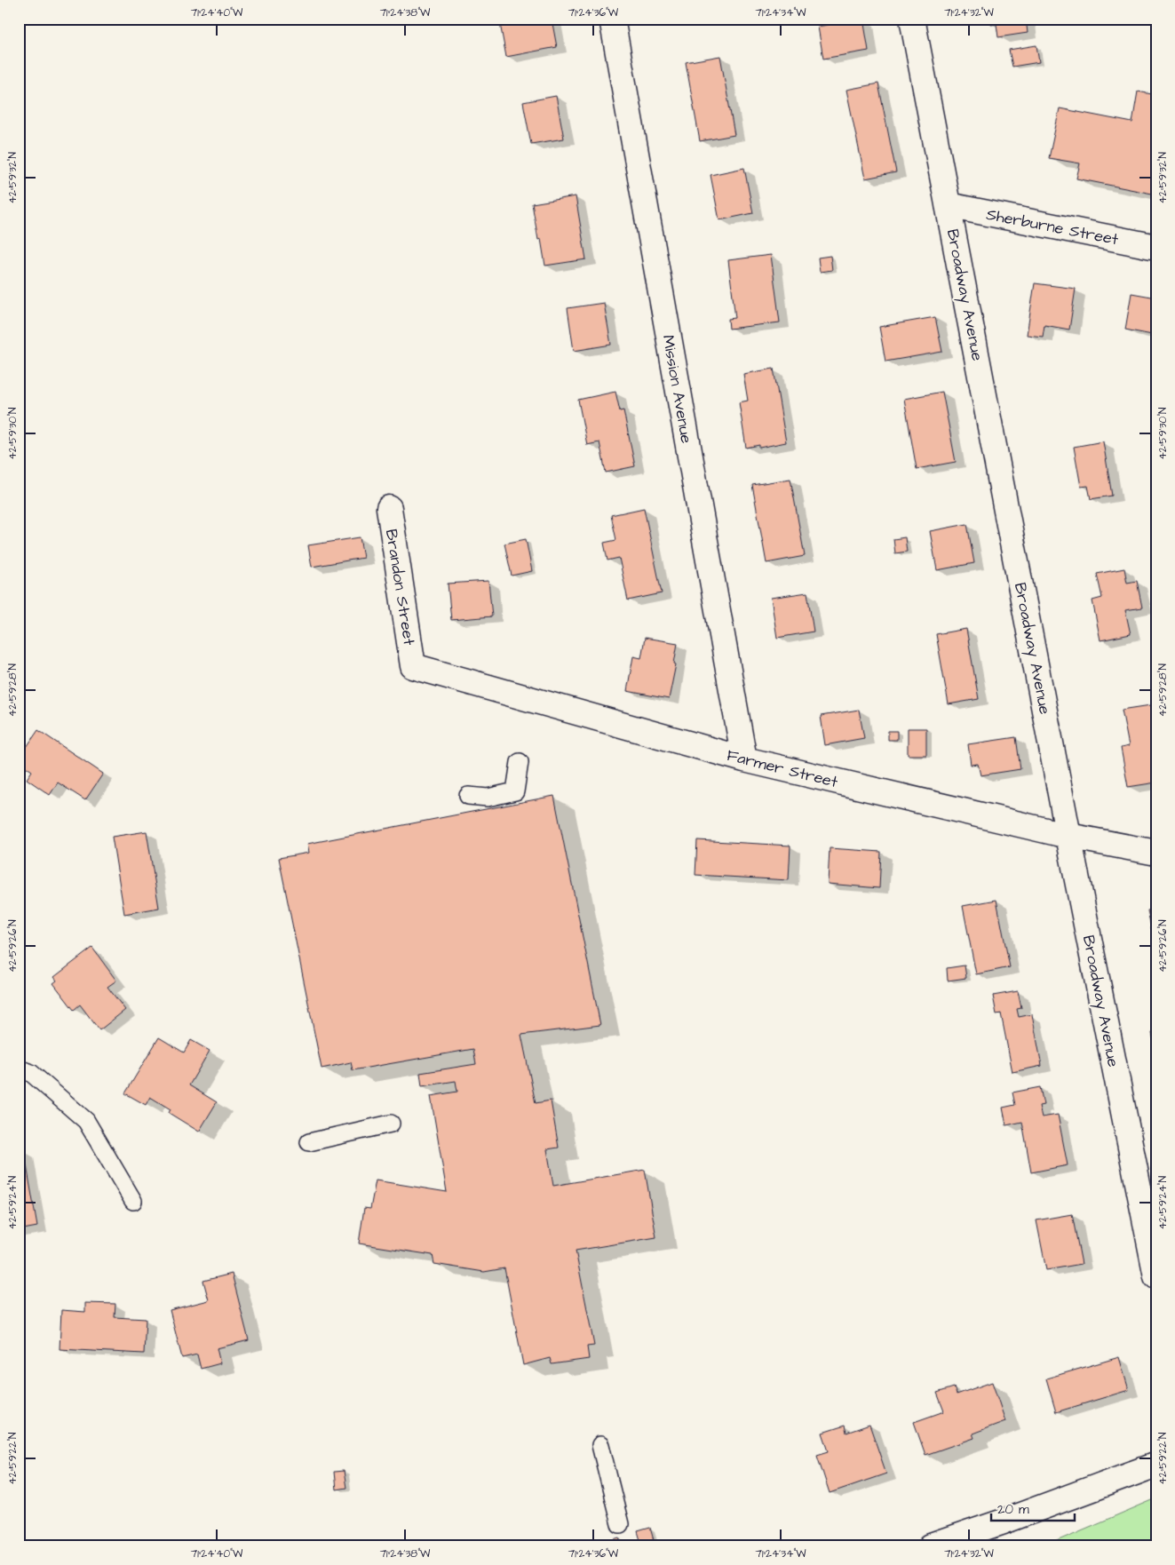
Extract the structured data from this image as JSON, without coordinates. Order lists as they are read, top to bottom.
{
  "streets": {
    "street": [
      "Sherburne Street",
      "Broadway Avenue",
      "Mission Avenue",
      "Brandon Street",
      "Farmer Street"
    ]
  },
  "crossings": [
    ["Sherburne Street", "Broadway Avenue"],
    ["Broadway Avenue", "Farmer Street"],
    ["Mission Avenue", "Farmer Street"],
    ["Brandon Street", "Farmer Street"]
  ],
  "scale_bar": "20 m",
  "coordinates": [
    "71°24'40\"W",
    "71°24'38\"W",
    "71°24'36\"W",
    "71°24'34\"W",
    "71°24'32\"W",
    "42°59'32\"N",
    "42°59'30\"N",
    "42°59'28\"N",
    "42°59'26\"N",
    "42°59'24\"N",
    "42°59'22\"N"
  ]
}
